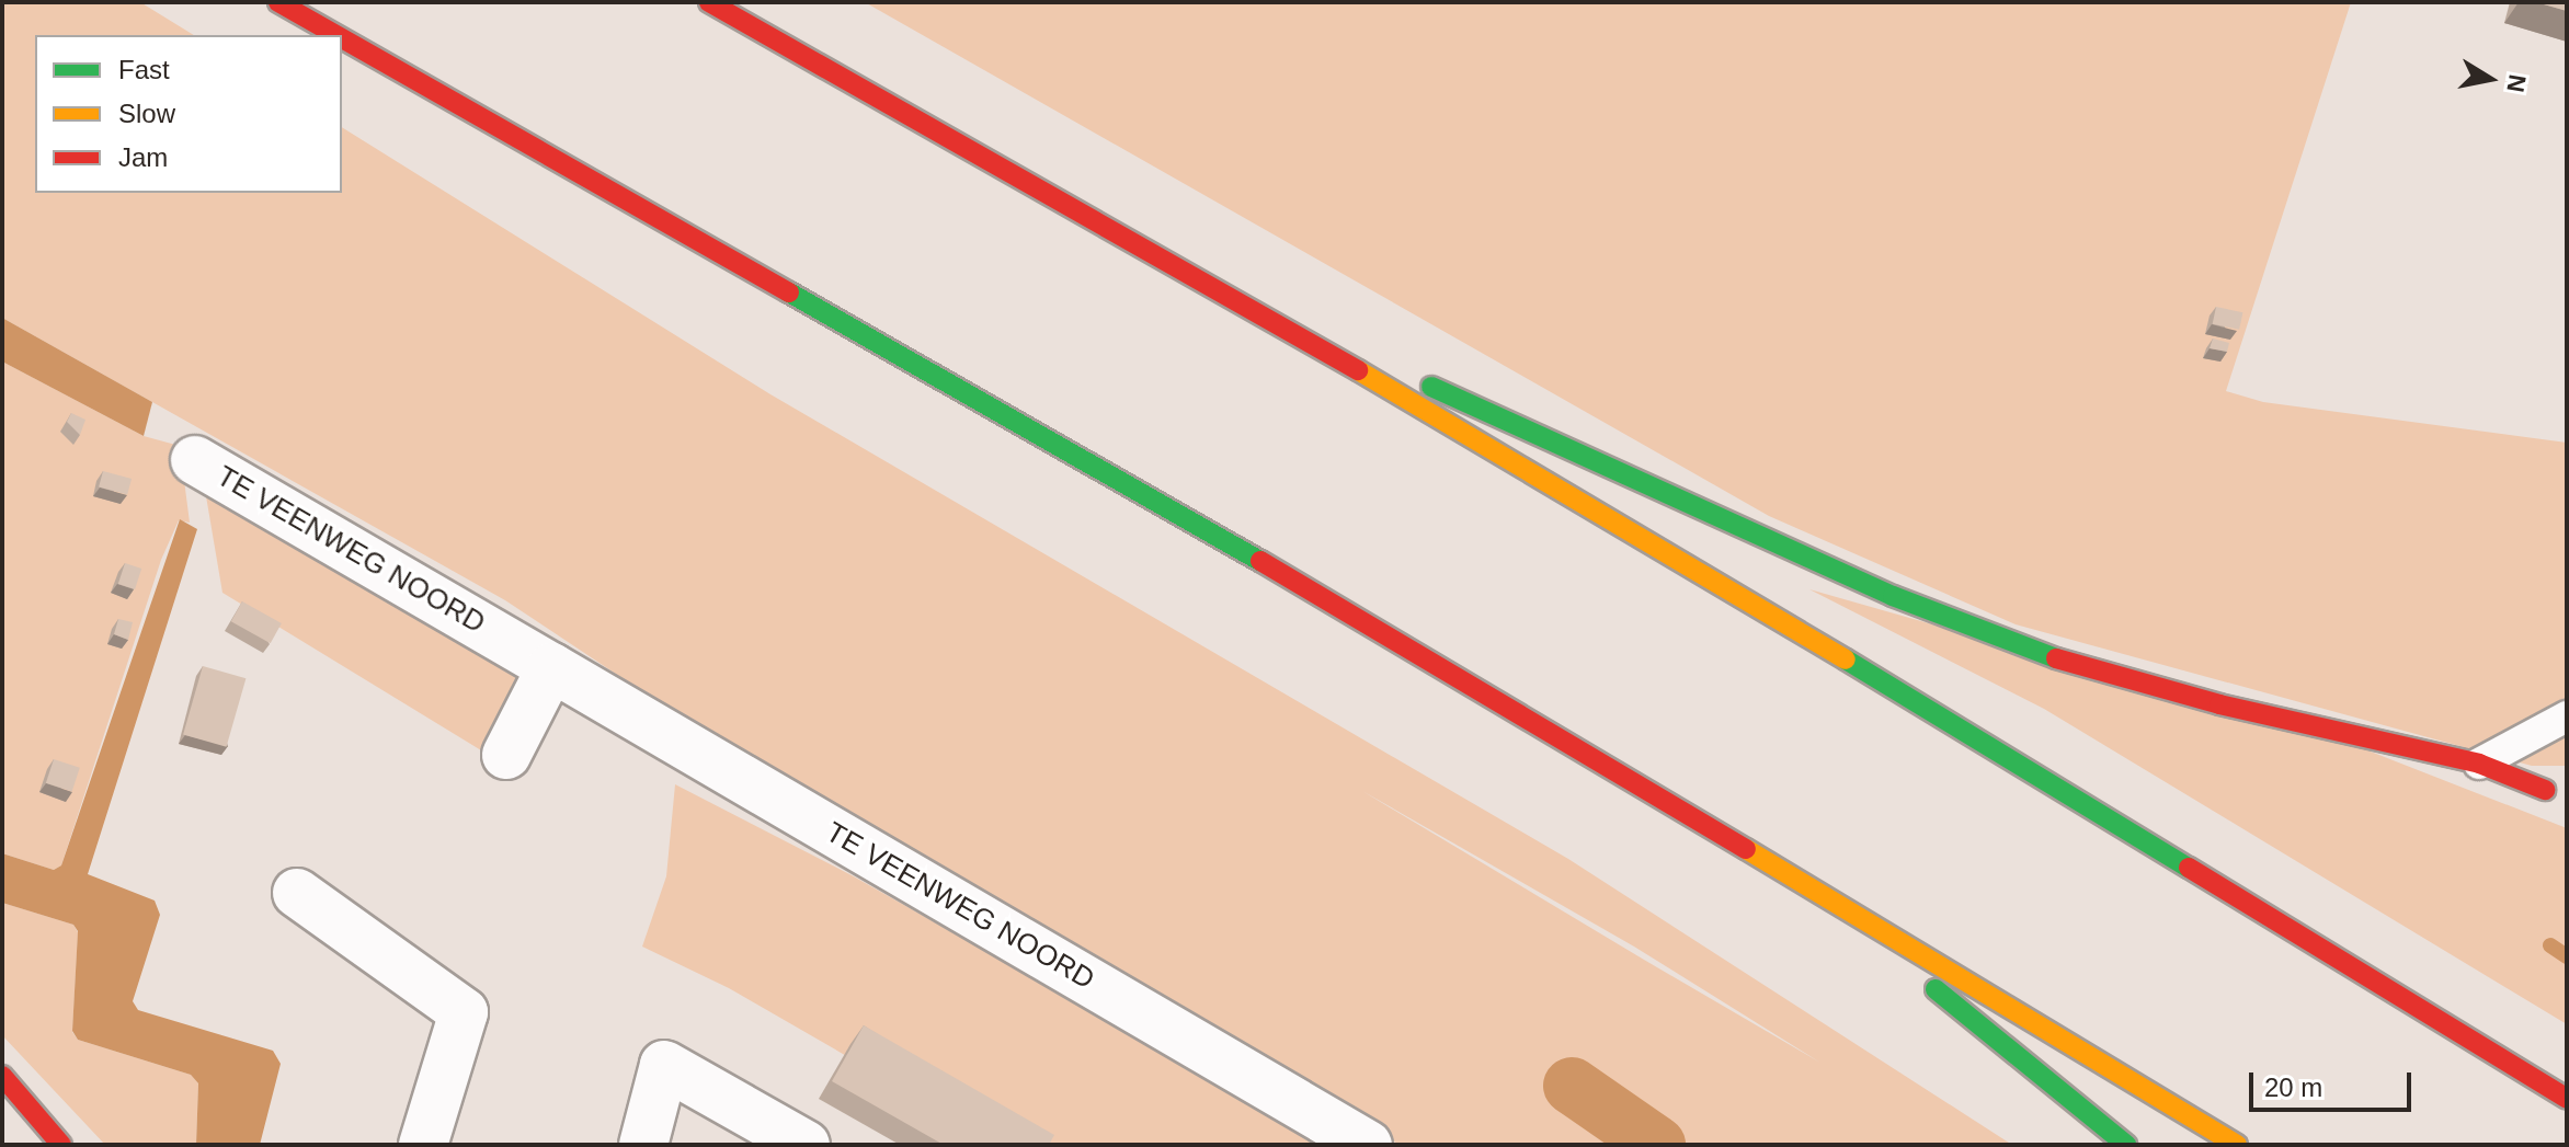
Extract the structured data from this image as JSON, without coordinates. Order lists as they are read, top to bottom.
{
  "streets": {
    "street": ["TE VEENWEG NOORD"]
  },
  "legend": ["Fast", "Slow", "Jam"],
  "scale_bar": "20 m",
  "north": "right"
}
